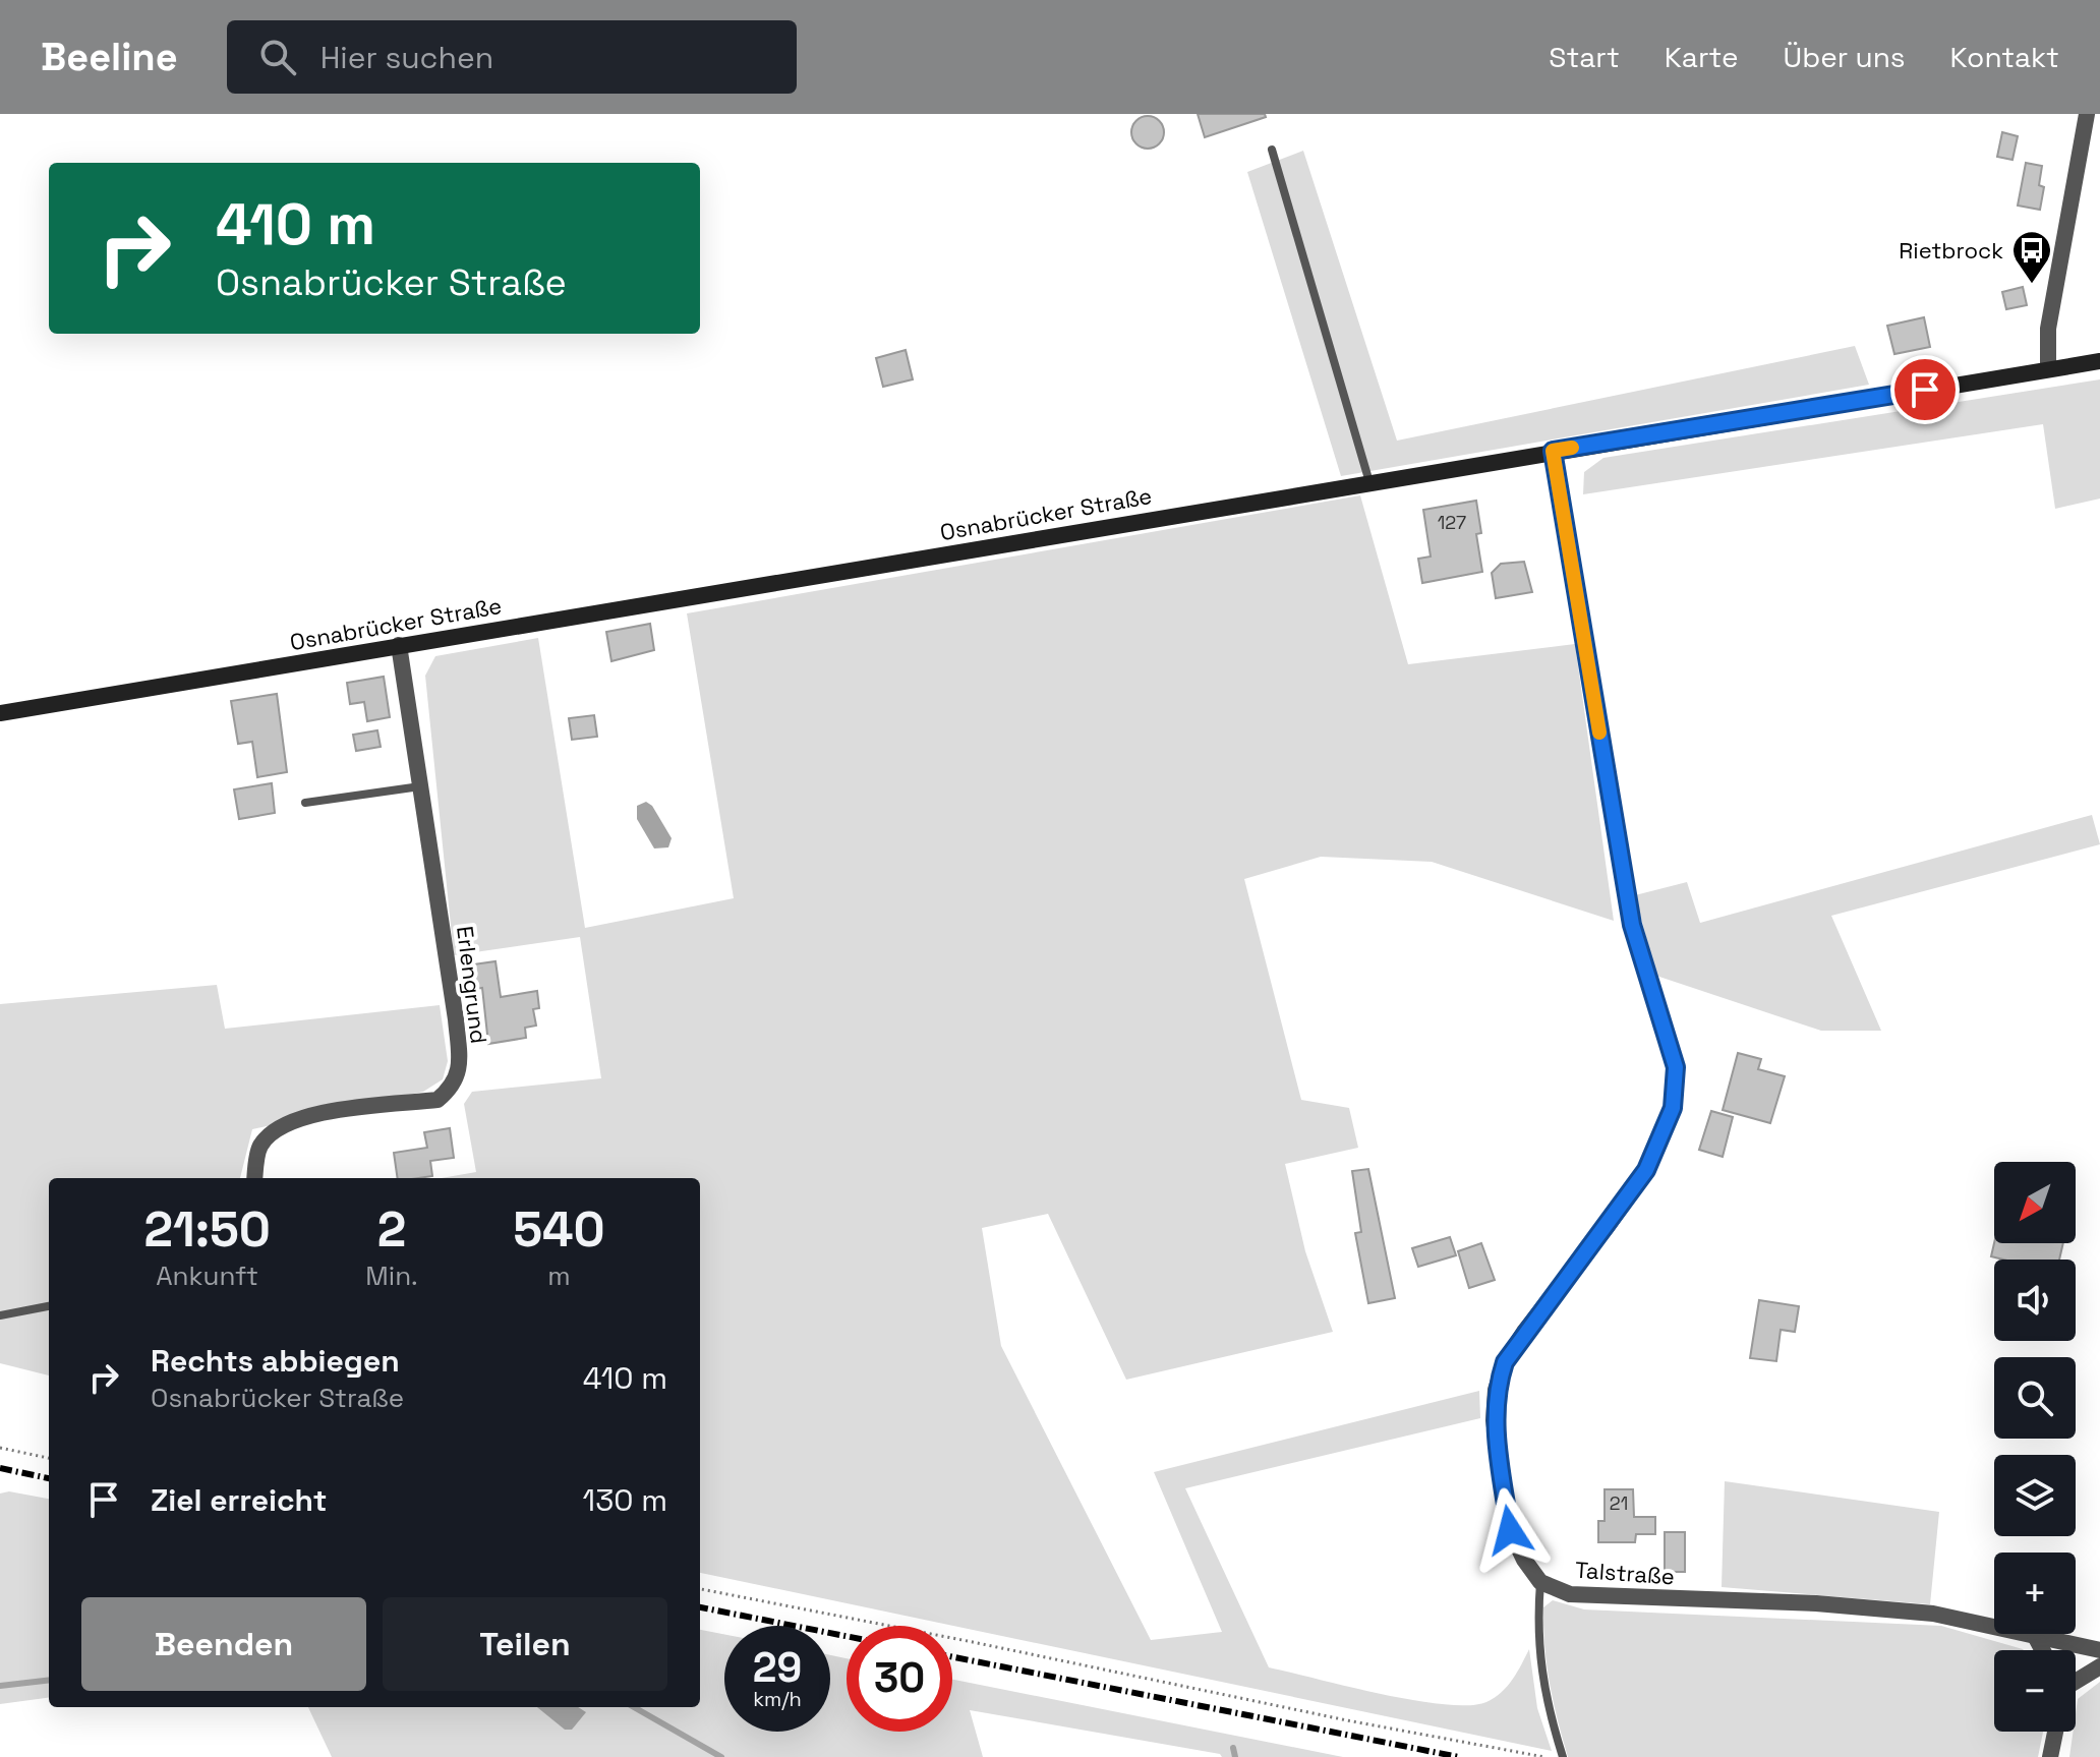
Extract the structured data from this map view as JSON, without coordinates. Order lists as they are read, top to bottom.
{
  "streets": {
    "main road": ["Osnabrücker Straße"],
    "street": ["Erlengrund", "Talstraße"]
  },
  "crossings": [
    ["Osnabrücker Straße", "Erlengrund"]
  ],
  "places": {
    "bus stop": ["Rietbrock"]
  },
  "house_numbers": ["127", "21"],
  "north": "bottom left",
  "page": {
    "header": "Beeline",
    "search": "Hier suchen",
    "nav": [
      "Start",
      "Karte",
      "Über uns",
      "Kontakt"
    ],
    "turn": ["410 m", "Osnabrücker Straße"],
    "map_buttons": ["+", "−"],
    "eta": [
      "21:50",
      "Ankunft",
      "2",
      "Min.",
      "540",
      "m"
    ],
    "list": [
      {
        "name": "Rechts abbiegen",
        "note": "Osnabrücker Straße",
        "value": "410 m"
      },
      {
        "name": "Ziel erreicht",
        "value": "130 m"
      }
    ],
    "buttons": ["Beenden", "Teilen"],
    "speed": "29 km/h",
    "limit": "30"
  }
}
